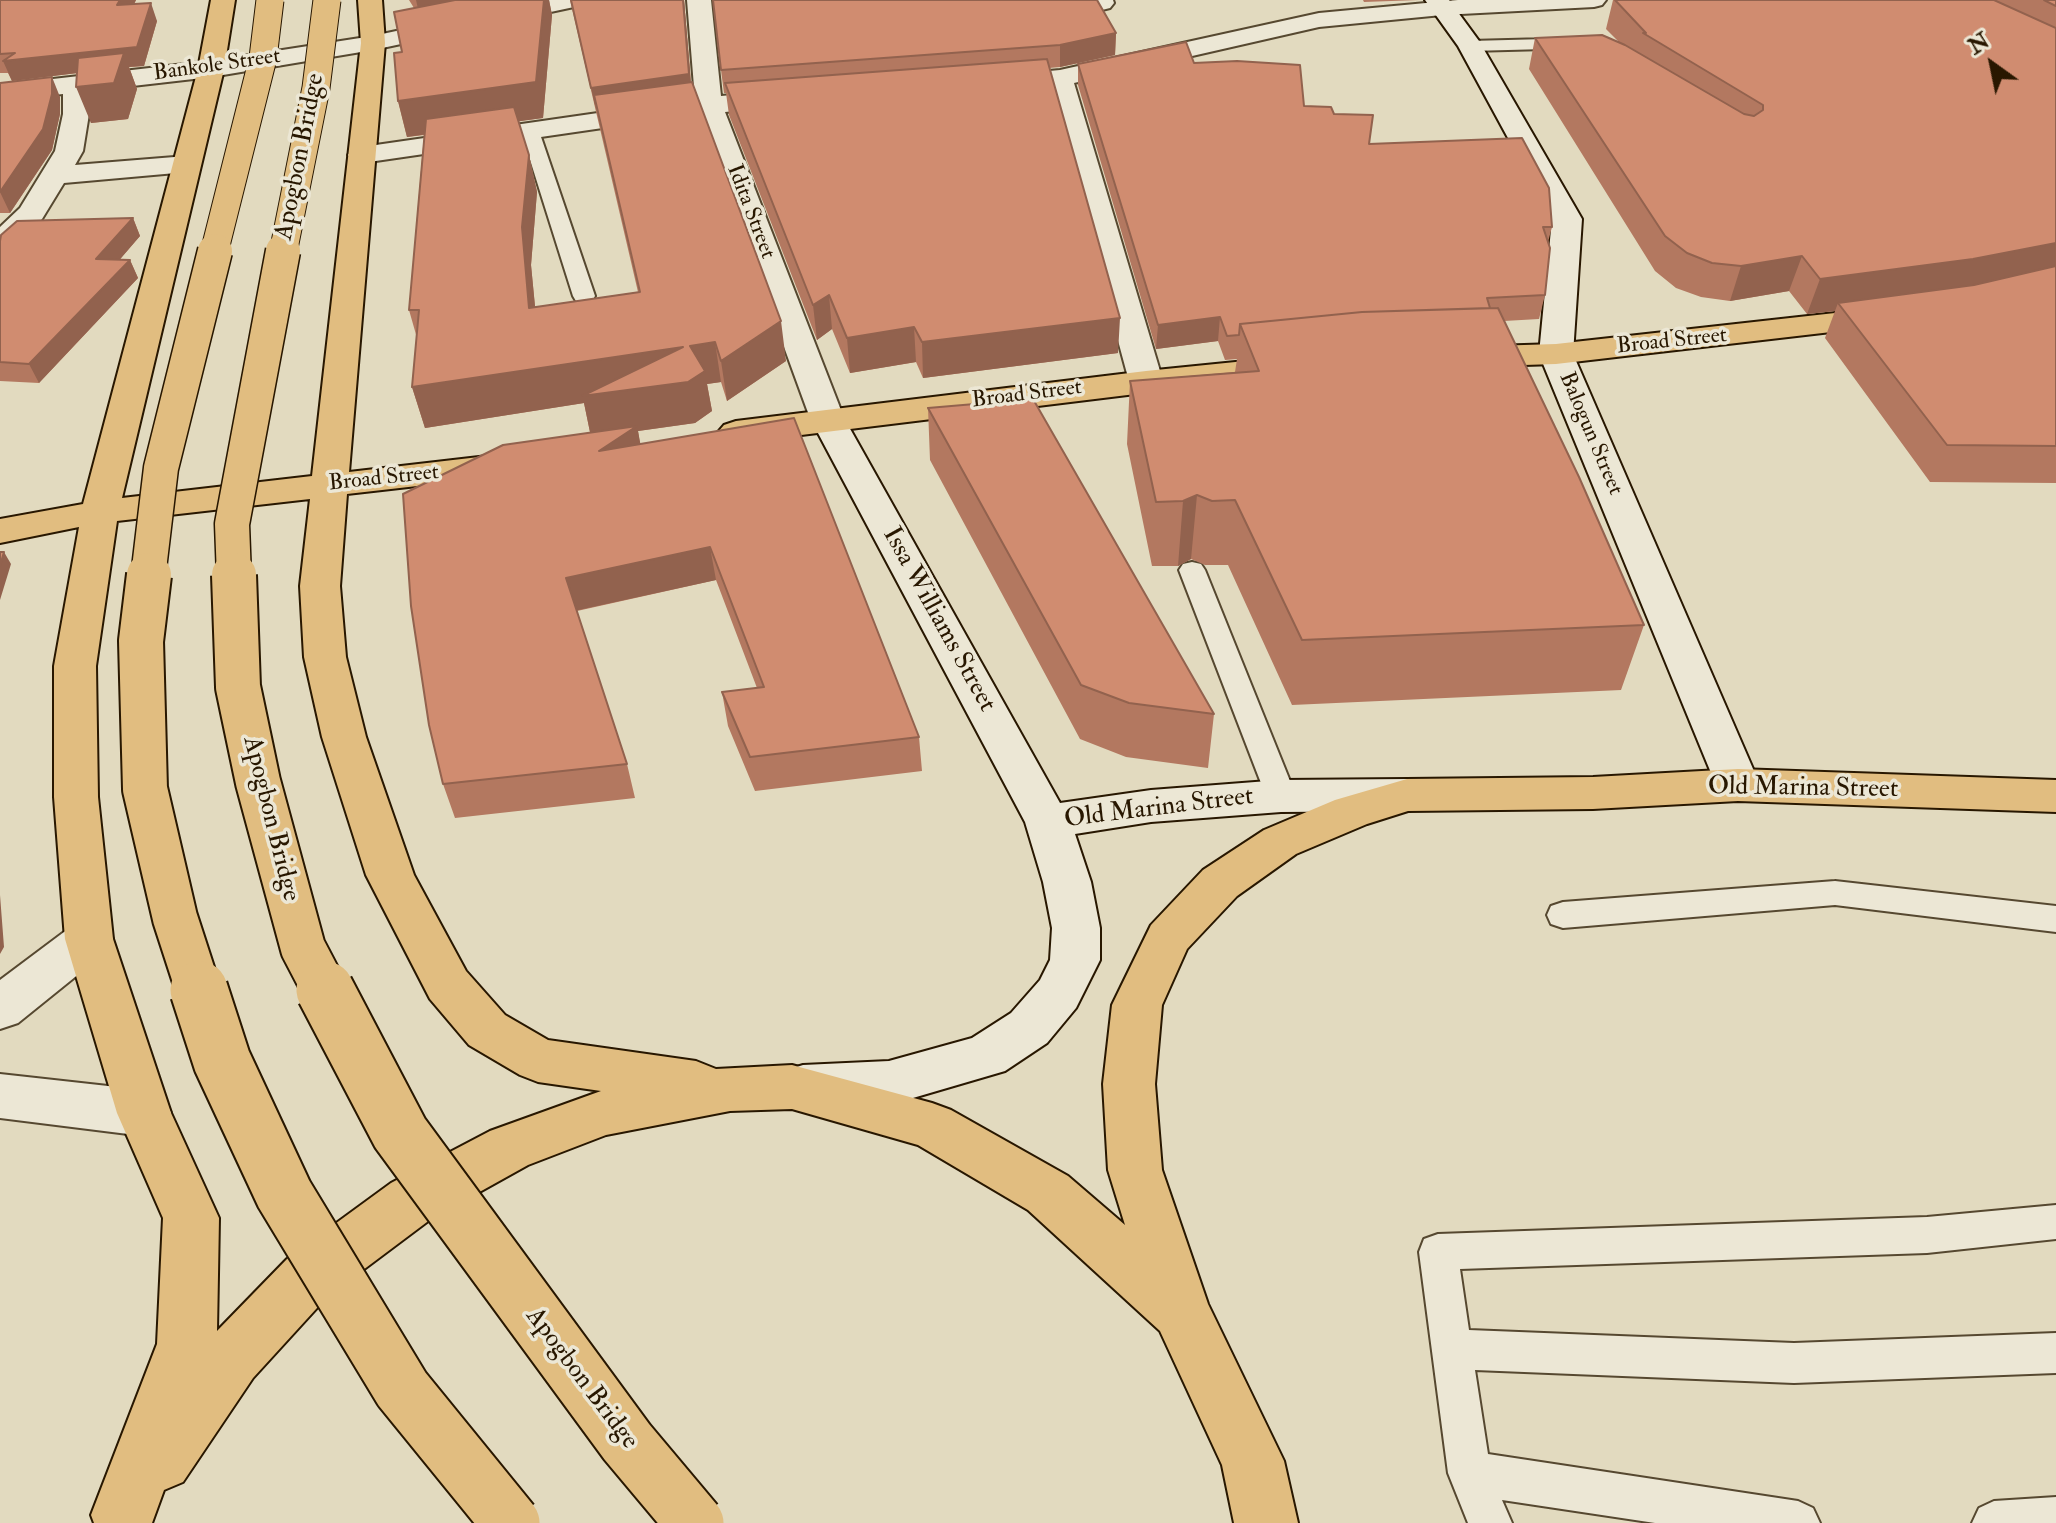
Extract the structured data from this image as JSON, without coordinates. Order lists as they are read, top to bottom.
{
  "streets": {
    "main road": ["Apogbon Bridge", "Broad Street", "Old Marina Street"],
    "street": [
      "Bankole Street",
      "Idita Street",
      "Balogun Street",
      "Issa Williams Street"
    ]
  },
  "crossings": [
    ["Idita Street", "Broad Street"],
    ["Idita Street", "Issa Williams Street"],
    ["Broad Street", "Balogun Street"],
    ["Broad Street", "Issa Williams Street"],
    ["Balogun Street", "Old Marina Street"],
    ["Issa Williams Street", "Old Marina Street"]
  ],
  "north": "top left"
}
